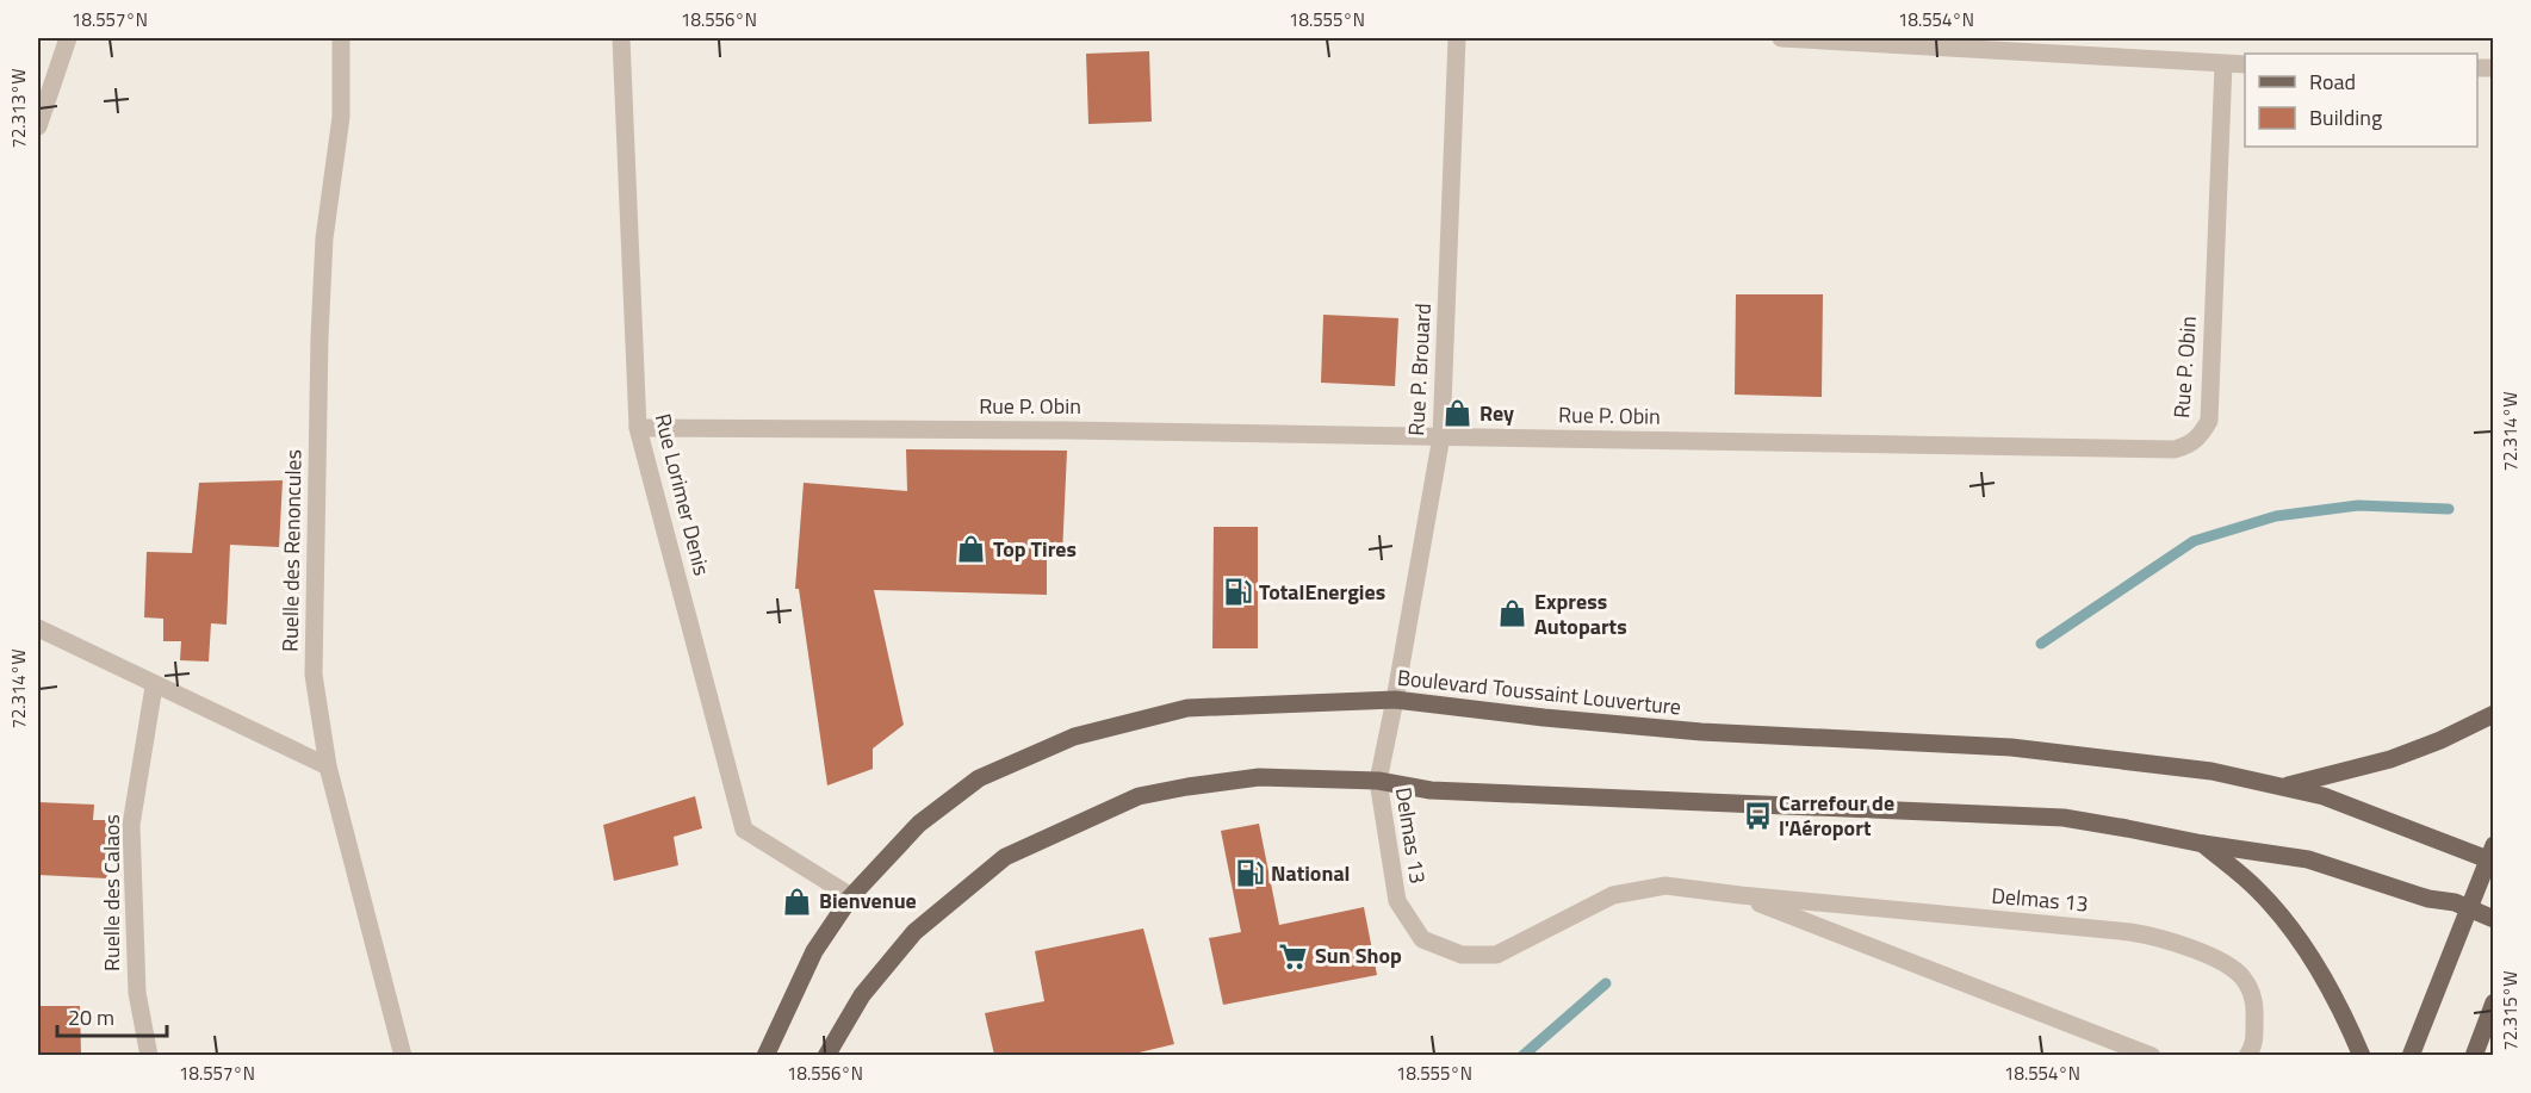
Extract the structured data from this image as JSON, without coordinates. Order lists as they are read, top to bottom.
{
  "streets": {
    "main road": ["Boulevard Toussaint Louverture"],
    "street": [
      "Rue P. Obin",
      "Rue P. Brouard",
      "Rue Lorimer Denis",
      "Ruelle des Renoncules",
      "Delmas 13",
      "Ruelle des Calaos"
    ]
  },
  "crossings": [
    ["Rue P. Obin", "Rue P. Brouard"],
    ["Rue P. Obin", "Rue Lorimer Denis"],
    ["Rue P. Brouard", "Boulevard Toussaint Louverture"],
    ["Rue P. Brouard", "Delmas 13"],
    ["Rue Lorimer Denis", "Boulevard Toussaint Louverture"]
  ],
  "places": {
    "shop": [
      "Rey",
      "Top Tires",
      "Express Autoparts",
      "Bienvenue"
    ],
    "fuel station": ["TotalEnergies", "National"],
    "bus stop": ["Carrefour de l'Aéroport"],
    "supermarket": ["Sun Shop"]
  },
  "legend": ["Road", "Building"],
  "scale_bar": "20 m",
  "coordinates": [
    "18.557°N",
    "18.556°N",
    "18.555°N",
    "18.554°N",
    "72.313°W",
    "72.314°W",
    "72.315°W"
  ]
}
